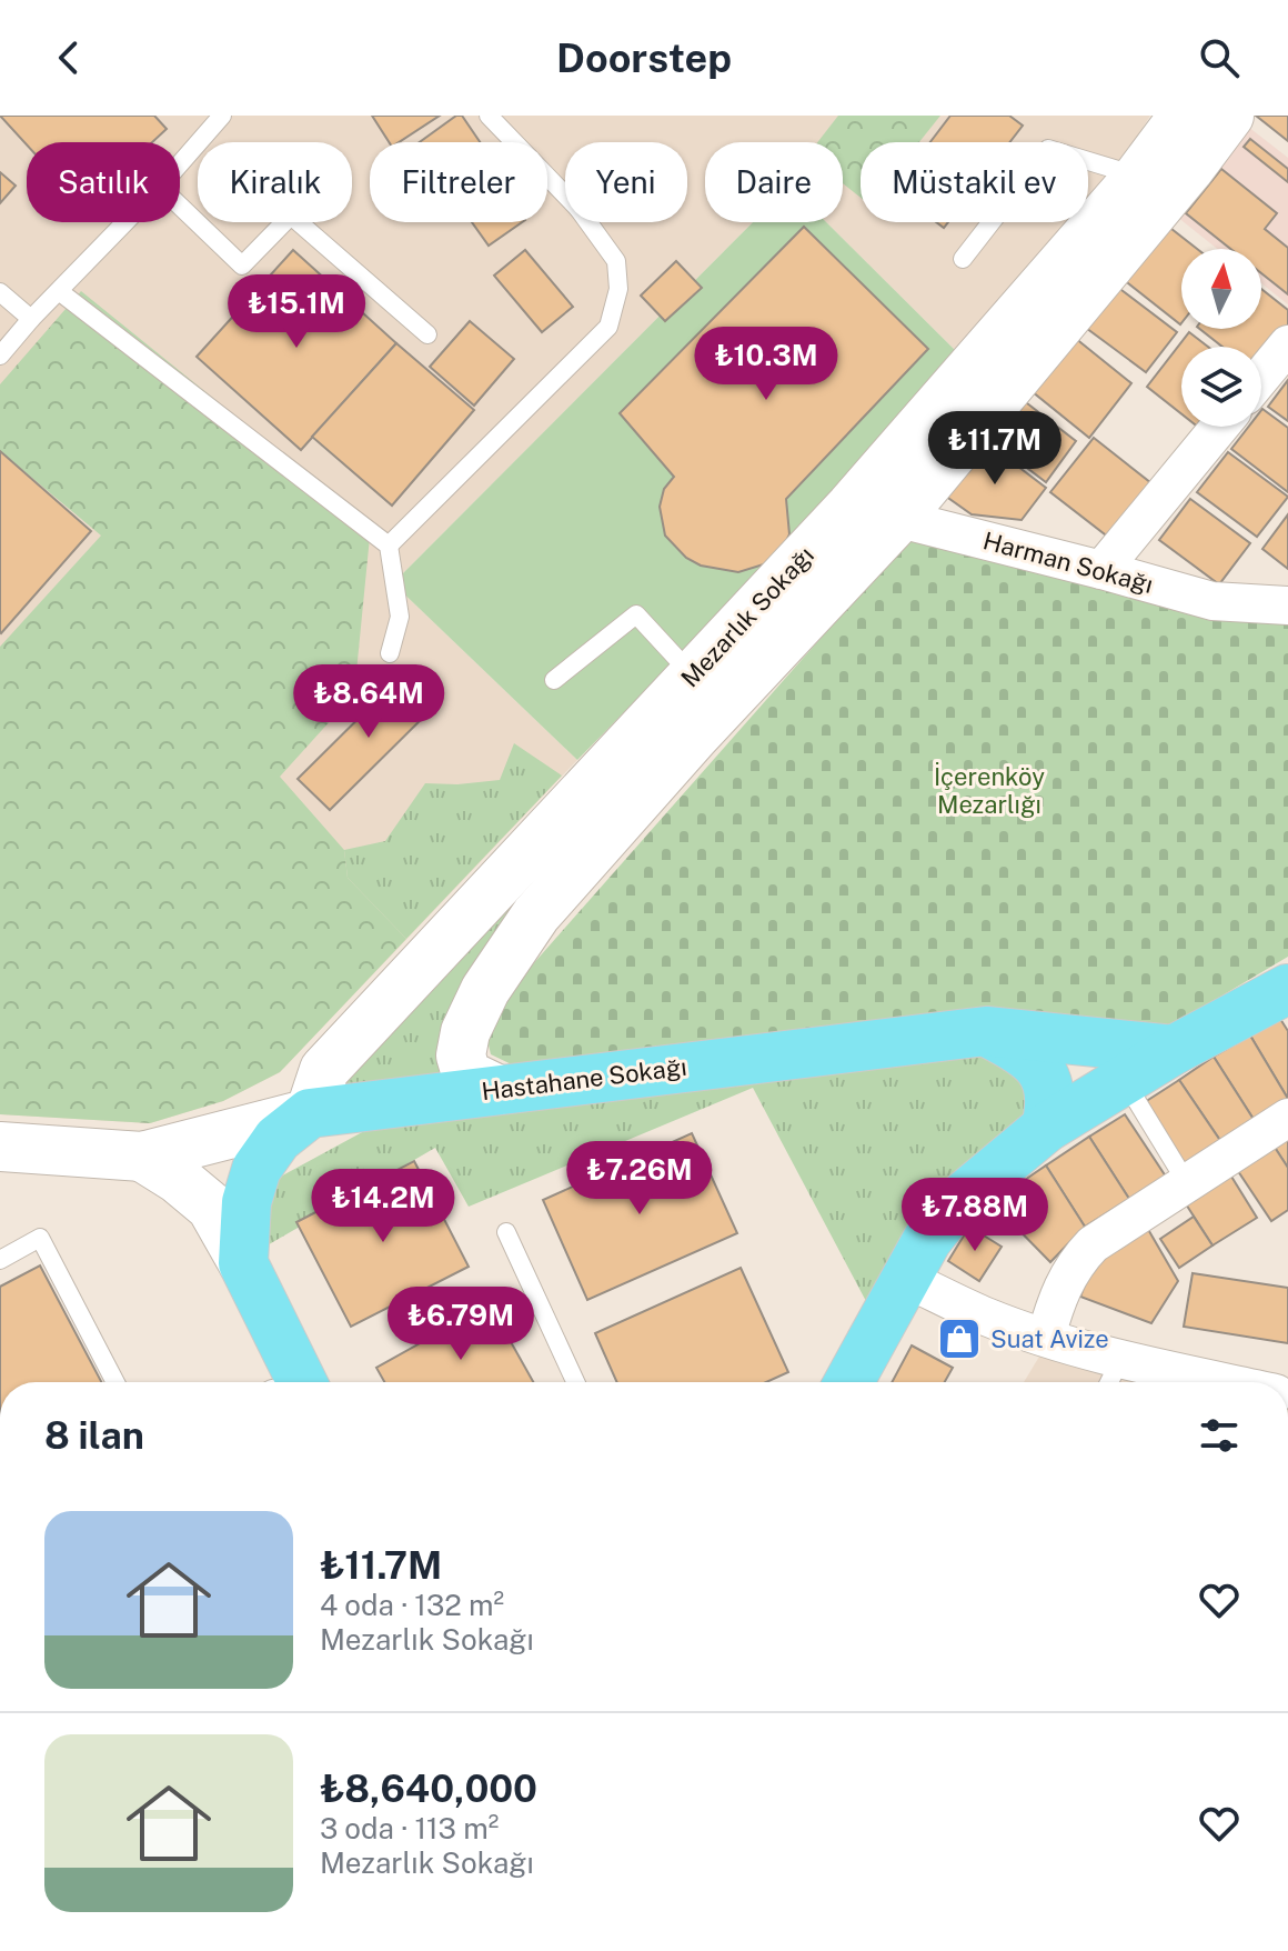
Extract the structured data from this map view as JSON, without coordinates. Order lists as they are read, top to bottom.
{
  "streets": {
    "main road": ["Mezarlık Sokağı", "Hastahane Sokağı"],
    "street": ["Harman Sokağı"]
  },
  "crossings": [
    ["Harman Sokağı", "Mezarlık Sokağı"],
    ["Mezarlık Sokağı", "Hastahane Sokağı"]
  ],
  "parks": ["İçerenköy Mezarlığı"],
  "places": {
    "shop": ["Suat Avize"]
  },
  "north": "top",
  "page": {
    "header": "Doorstep",
    "chip": [
      "Satılık",
      "Kiralık",
      "Filtreler",
      "Yeni",
      "Daire",
      "Müstakil ev"
    ],
    "price": [
      "₺15.1M",
      "₺10.3M",
      "₺11.7M",
      "₺8.64M",
      "₺7.26M",
      "₺14.2M",
      "₺7.88M",
      "₺6.79M"
    ],
    "heading": "8 ilan",
    "list": [
      {
        "name": "₺11.7M",
        "note": "4 oda · 132 m² · Mezarlık Sokağı"
      },
      {
        "name": "₺8,640,000",
        "note": "3 oda · 113 m² · Mezarlık Sokağı"
      }
    ]
  }
}
